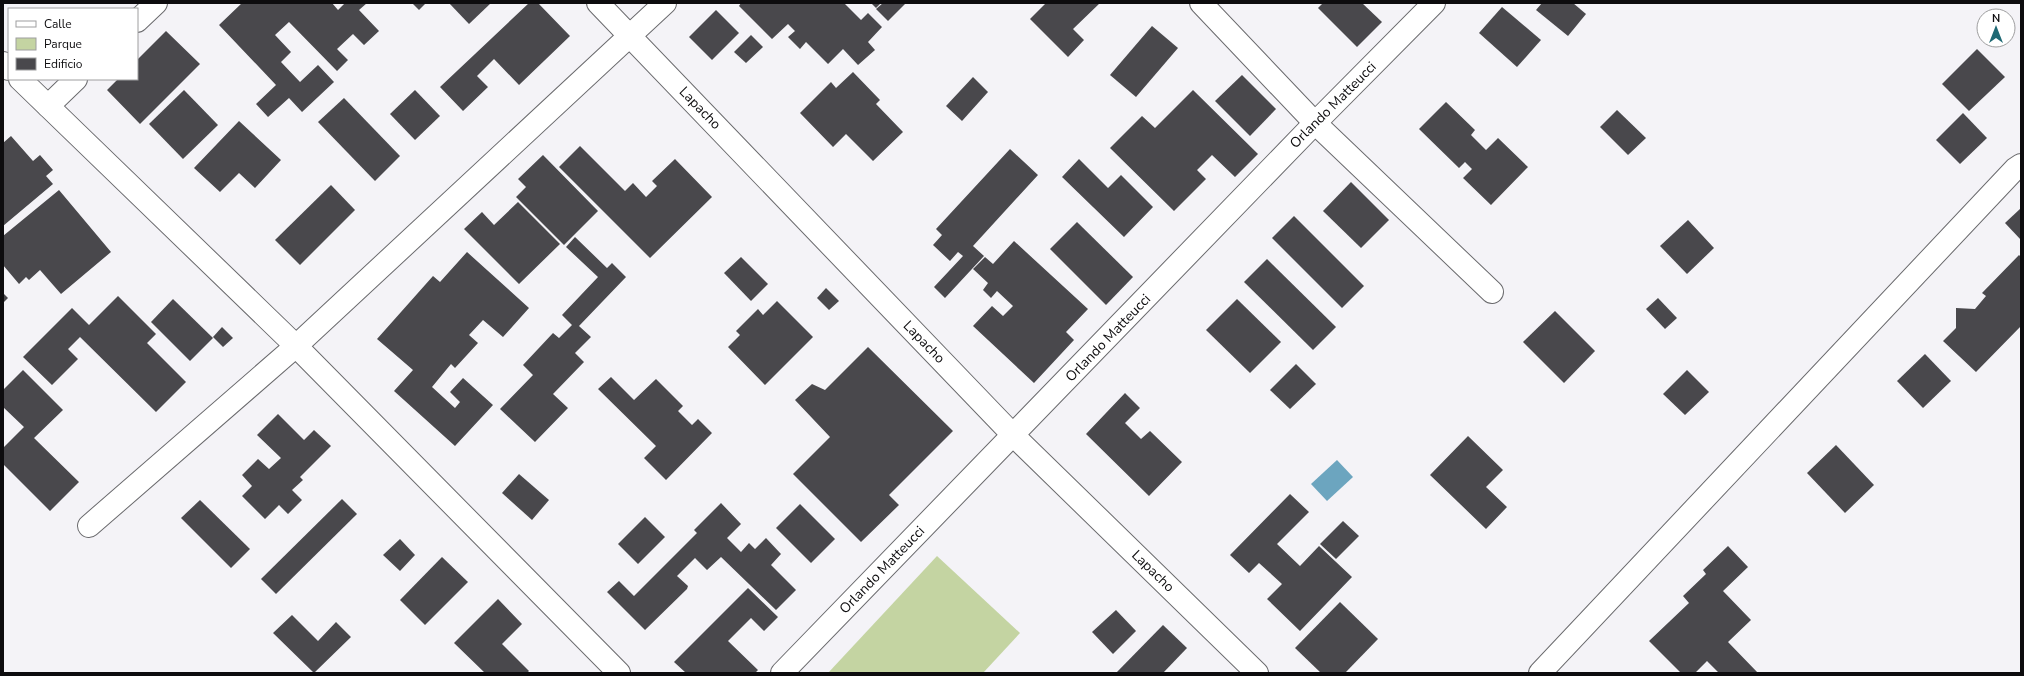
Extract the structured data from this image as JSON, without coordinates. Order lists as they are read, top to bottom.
{
  "streets": {
    "street": ["Orlando Matteucci", "Lapacho"]
  },
  "crossings": [
    ["Orlando Matteucci", "Lapacho"]
  ],
  "legend": ["Calle", "Parque", "Edificio"],
  "north": "top"
}
